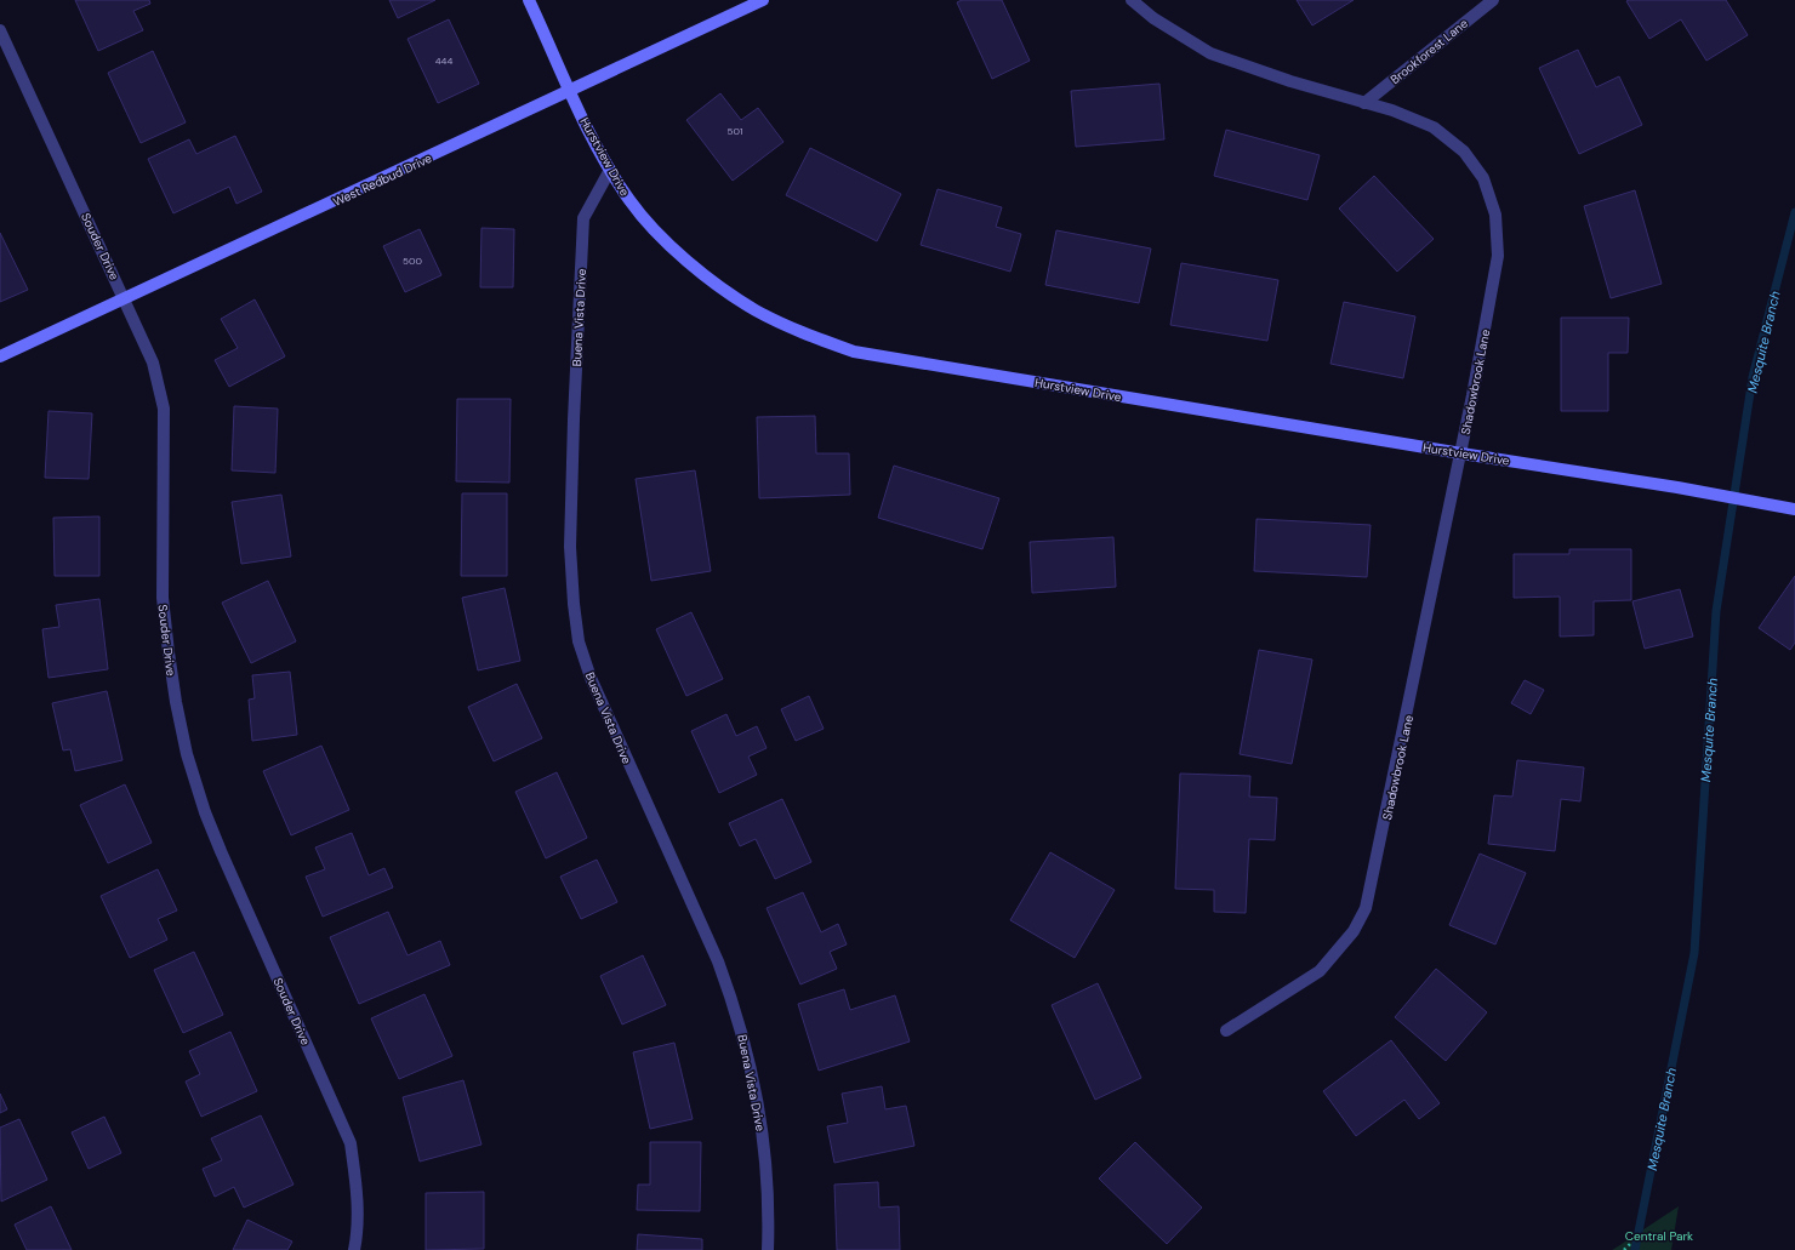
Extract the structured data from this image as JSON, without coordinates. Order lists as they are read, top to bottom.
{
  "streets": {
    "street": [
      "Brookforest Lane",
      "Hurstview Drive",
      "West Redbud Drive",
      "Souder Drive",
      "Buena Vista Drive",
      "Shadowbrook Lane"
    ]
  },
  "crossings": [
    ["Brookforest Lane", "Shadowbrook Lane"],
    ["Hurstview Drive", "West Redbud Drive"],
    ["Hurstview Drive", "Buena Vista Drive"],
    ["Hurstview Drive", "Shadowbrook Lane"],
    ["West Redbud Drive", "Souder Drive"]
  ],
  "water": ["Mesquite Branch"],
  "parks": ["Central Park"],
  "house_numbers": ["444", "501", "500"]
}
